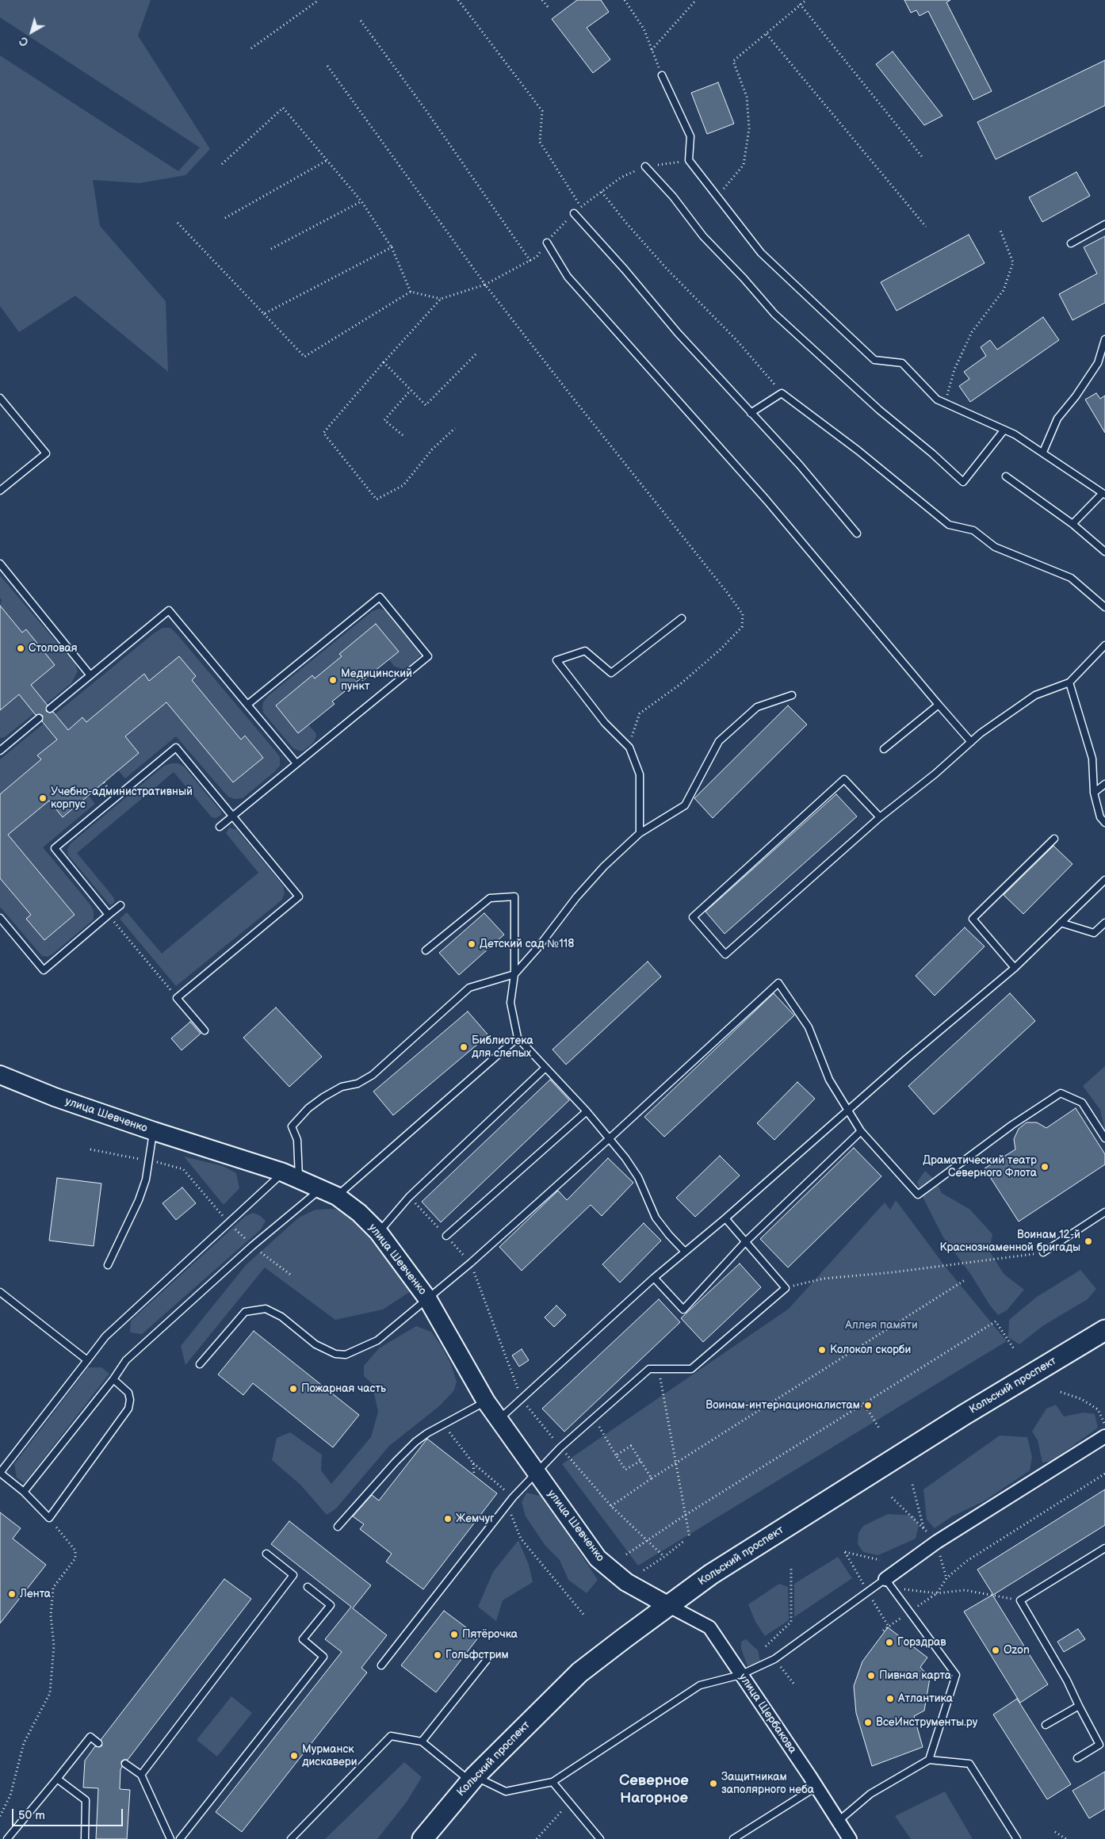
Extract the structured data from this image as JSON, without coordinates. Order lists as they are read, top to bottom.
{
  "streets": {
    "main road": ["улица Шевченко", "Кольский проспект"],
    "street": ["улица Щербакова"]
  },
  "crossings": [
    ["улица Шевченко", "Кольский проспект"],
    ["улица Шевченко", "улица Щербакова"],
    ["Кольский проспект", "улица Щербакова"]
  ],
  "districts": ["Северное Нагорное"],
  "parks": ["Аллея памяти"],
  "places": [
    "Столовая",
    "Медицинский пункт",
    "Учебно-административный корпус",
    "Детский сад №118",
    "Библиотека для слепых",
    "Драматический театр Северного Флота",
    "Воинам 12-й Краснознаменной бригады",
    "Колокол скорби",
    "Пожарная часть",
    "Воинам-интернационалистам",
    "Жемчуг",
    "Лента",
    "Пятёрочка",
    "Горздрав",
    "Ozon",
    "Гольфстрим",
    "Пивная карта",
    "Атлантика",
    "ВсеИнструменты.ру",
    "Мурманск дискавери",
    "Защитникам заполярного неба"
  ],
  "scale_bar": "50 m",
  "north": "bottom left"
}
